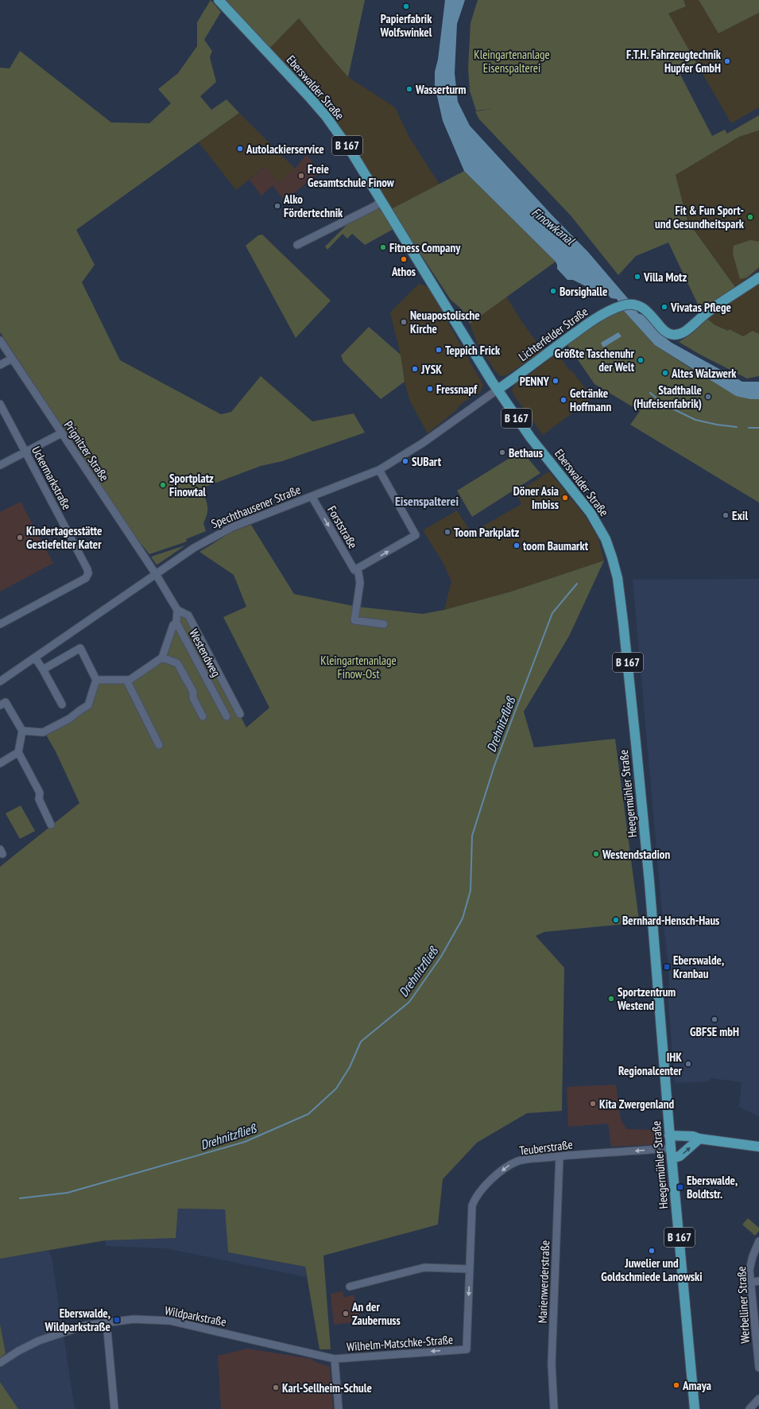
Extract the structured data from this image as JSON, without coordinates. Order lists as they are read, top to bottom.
{
  "streets": {
    "main road": [
      "Eberswalder Straße",
      "B 167",
      "Lichterfelder Straße",
      "Heegermühler Straße"
    ],
    "street": [
      "Prignitzer Straße",
      "Uckermarkstraße",
      "Spechthausener Straße",
      "Forststraße",
      "Westendweg",
      "Teuberstraße",
      "Marienwerderstraße",
      "Werbelliner Straße",
      "Wildparkstraße",
      "Wilhelm-Matschke-Straße"
    ]
  },
  "crossings": [
    ["Eberswalder Straße", "Lichterfelder Straße"],
    ["Eberswalder Straße", "Spechthausener Straße"],
    ["Eberswalder Straße", "Heegermühler Straße"],
    ["Lichterfelder Straße", "Spechthausener Straße"],
    ["Prignitzer Straße", "Spechthausener Straße"],
    ["Prignitzer Straße", "Westendweg"],
    ["Spechthausener Straße", "Forststraße"],
    ["Spechthausener Straße", "Westendweg"],
    ["Heegermühler Straße", "Teuberstraße"],
    ["Teuberstraße", "Marienwerderstraße"],
    ["Teuberstraße", "Wilhelm-Matschke-Straße"],
    ["Wildparkstraße", "Wilhelm-Matschke-Straße"]
  ],
  "one_way": ["Forststraße", "Wilhelm-Matschke-Straße"],
  "districts": ["Eisenspalterei"],
  "water": ["Finowkanal", "Drehnitzfließ"],
  "parks": ["Kleingartenanlage Eisenspalterei", "Kleingartenanlage Finow-Ost"],
  "places": {
    "other": [
      "Papierfabrik Wolfswinkel",
      "F.T.H. Fahrzeugtechnik Hupfer GmbH",
      "Wasserturm",
      "Autolackierservice",
      "Freie Gesamtschule Finow",
      "Alko Fördertechnik",
      "Fit & Fun Sport- und Gesundheitspark",
      "Fitness Company",
      "Athos",
      "Villa Motz",
      "Borsighalle",
      "Vivatas Pflege",
      "Neuapostolische Kirche",
      "Teppich Frick",
      "Größte Taschenuhr der Welt",
      "JYSK",
      "Altes Walzwerk",
      "PENNY",
      "Fressnapf",
      "Stadthalle (Hufeisenfabrik)",
      "Getränke Hoffmann",
      "Bethaus",
      "SUBart",
      "Sportplatz Finowtal",
      "Döner Asia Imbiss",
      "Exil",
      "Toom Parkplatz",
      "Kindertagesstätte Gestiefelter Kater",
      "toom Baumarkt",
      "Westendstadion",
      "Bernhard-Hensch-Haus",
      "Sportzentrum Westend",
      "GBFSE mbH",
      "IHK Regionalcenter",
      "Kita Zwergenland",
      "Juwelier und Goldschmiede Lanowski",
      "An der Zaubernuss",
      "Amaya",
      "Karl-Sellheim-Schule"
    ],
    "transit": ["Eberswalde, Kranbau", "Eberswalde, Boldtstr.", "Eberswalde, Wildparkstraße"]
  }
}
